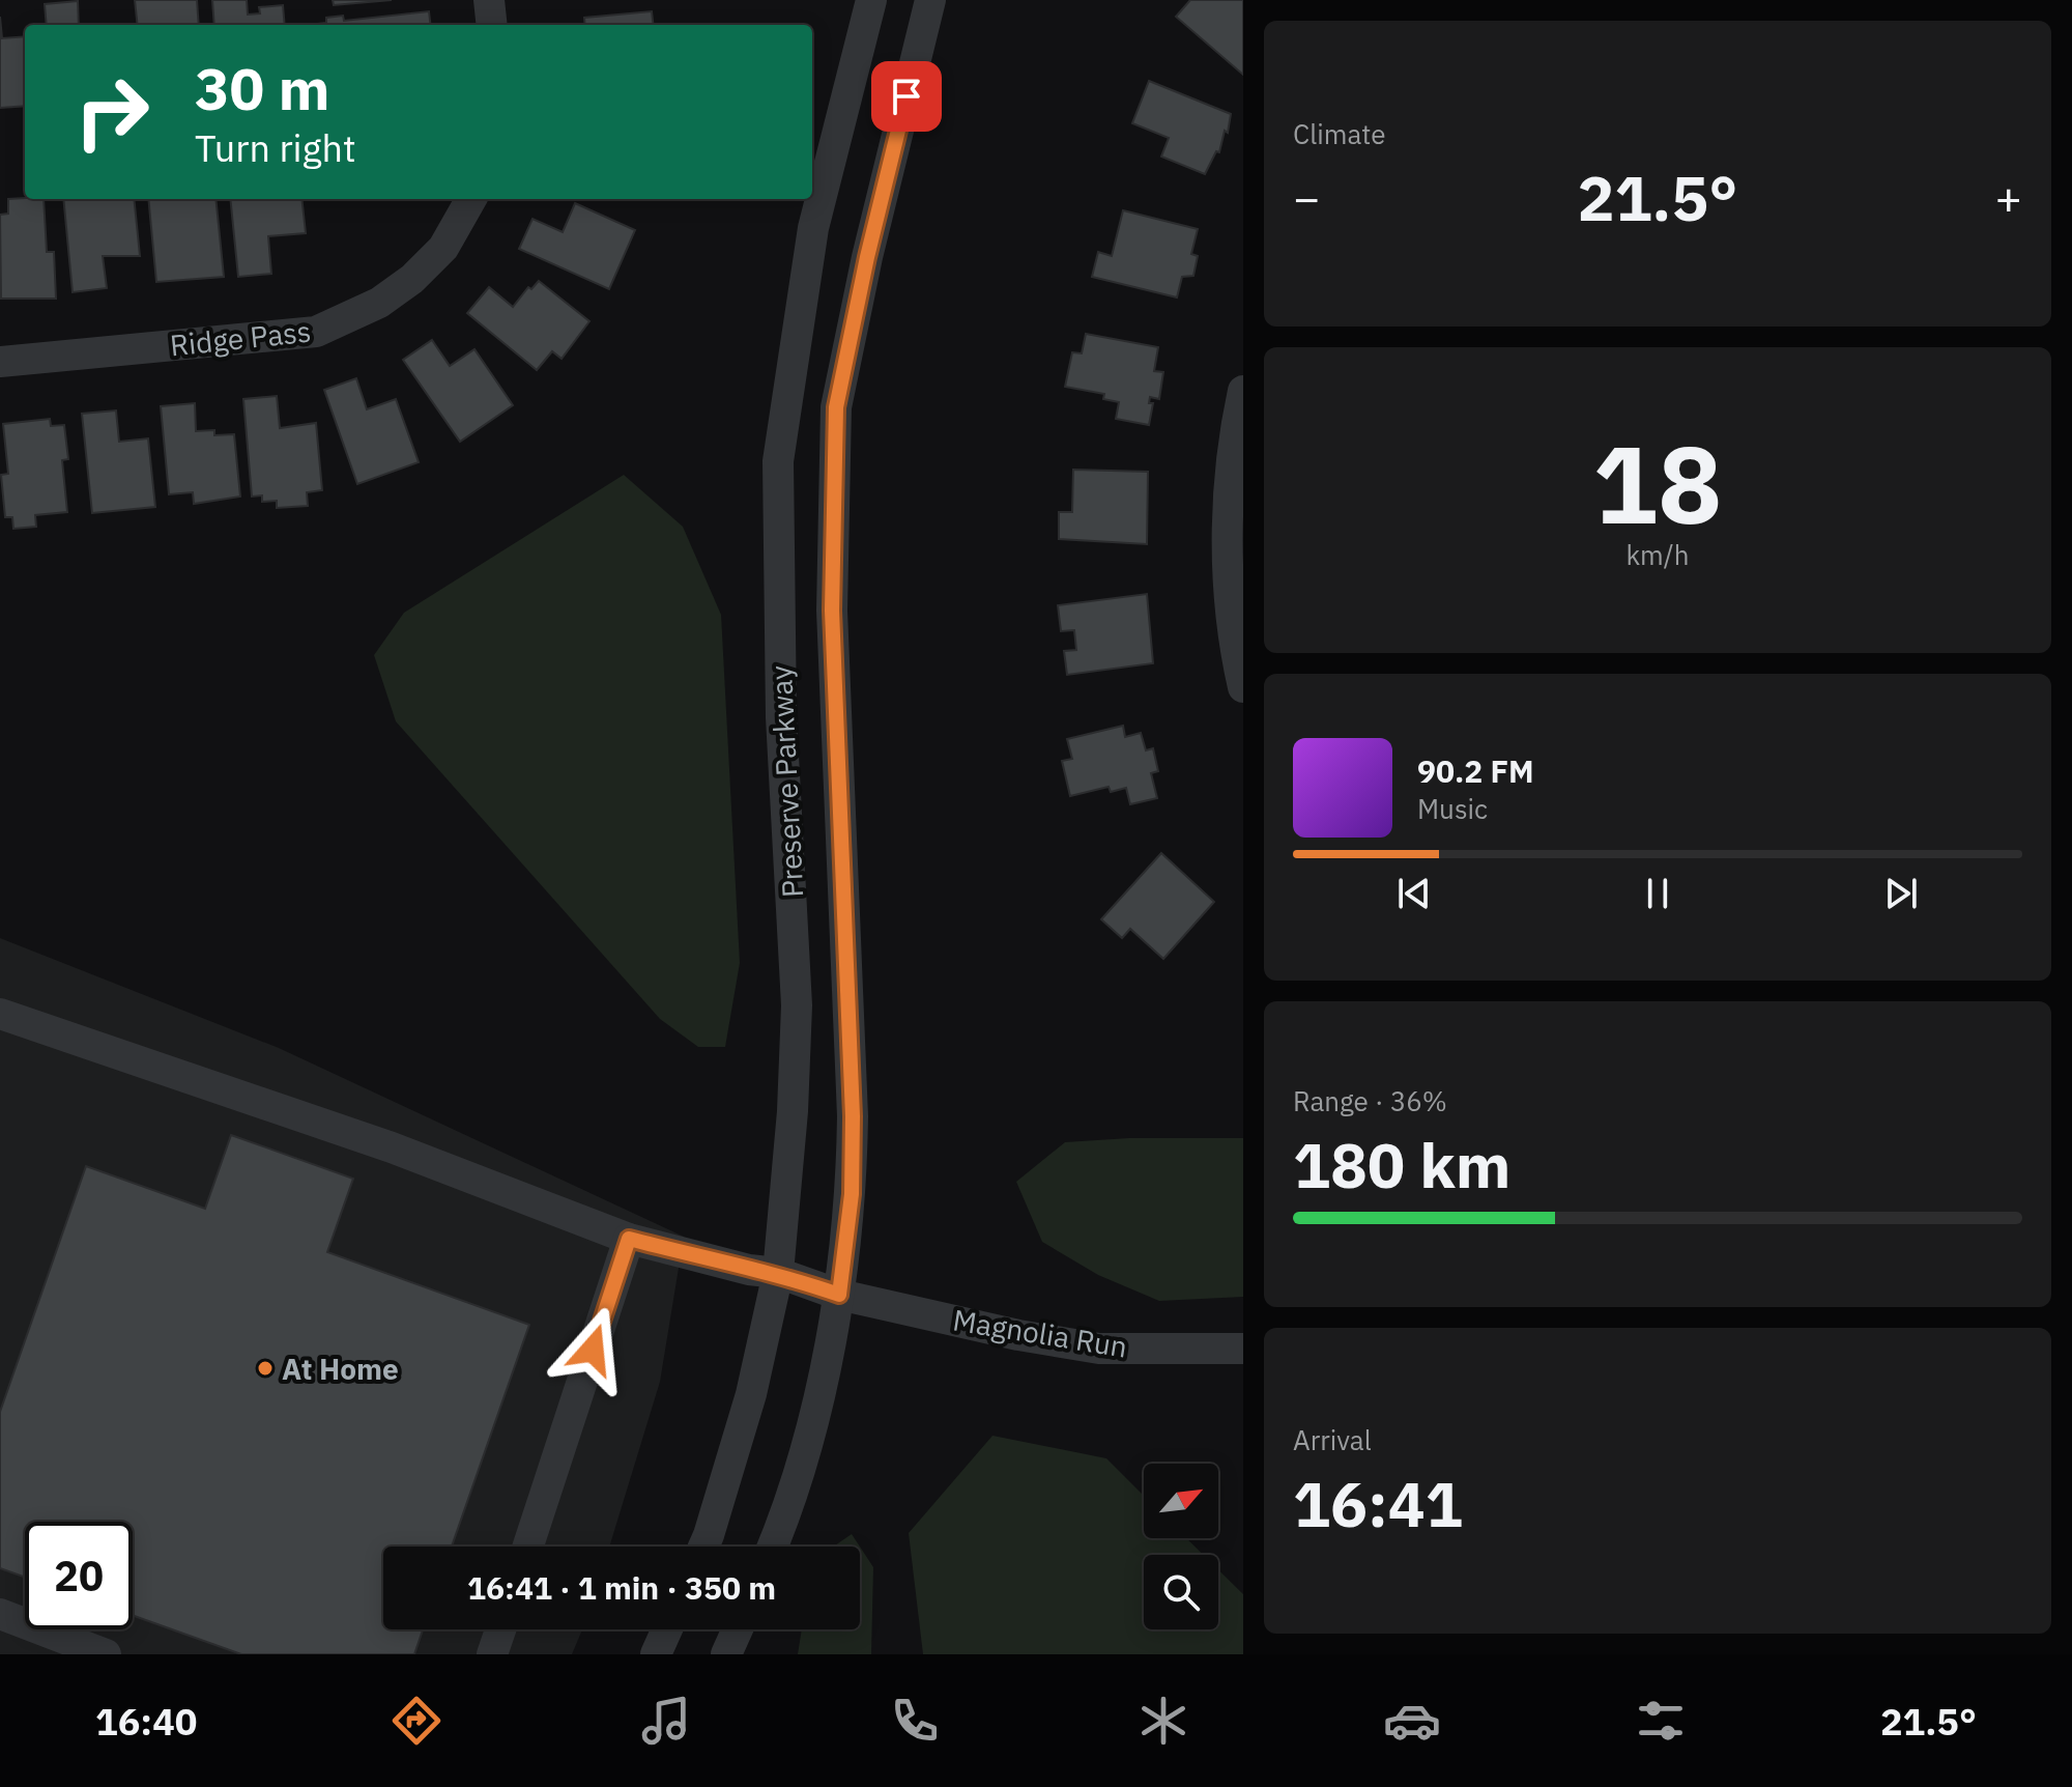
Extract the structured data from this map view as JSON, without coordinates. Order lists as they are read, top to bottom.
{
  "streets": {
    "street": ["Ridge Pass", "Preserve Parkway", "Magnolia Run"]
  },
  "crossings": [
    ["Preserve Parkway", "Magnolia Run"]
  ],
  "places": ["At Home"],
  "north": "top right",
  "page": {
    "tile": [
      "Climate",
      ["18", "km/h"],
      ["Range · 36%", "180 km"],
      ["Arrival", "16:41"]
    ],
    "turn": ["30 m", "Turn right"],
    "heat": ["−", "21.5°", "+"],
    "song": ["90.2 FM", "Music"],
    "limit": "20",
    "trip": "16:41 · 1 min · 350 m",
    "tabs": ["16:40", "21.5°"]
  }
}
